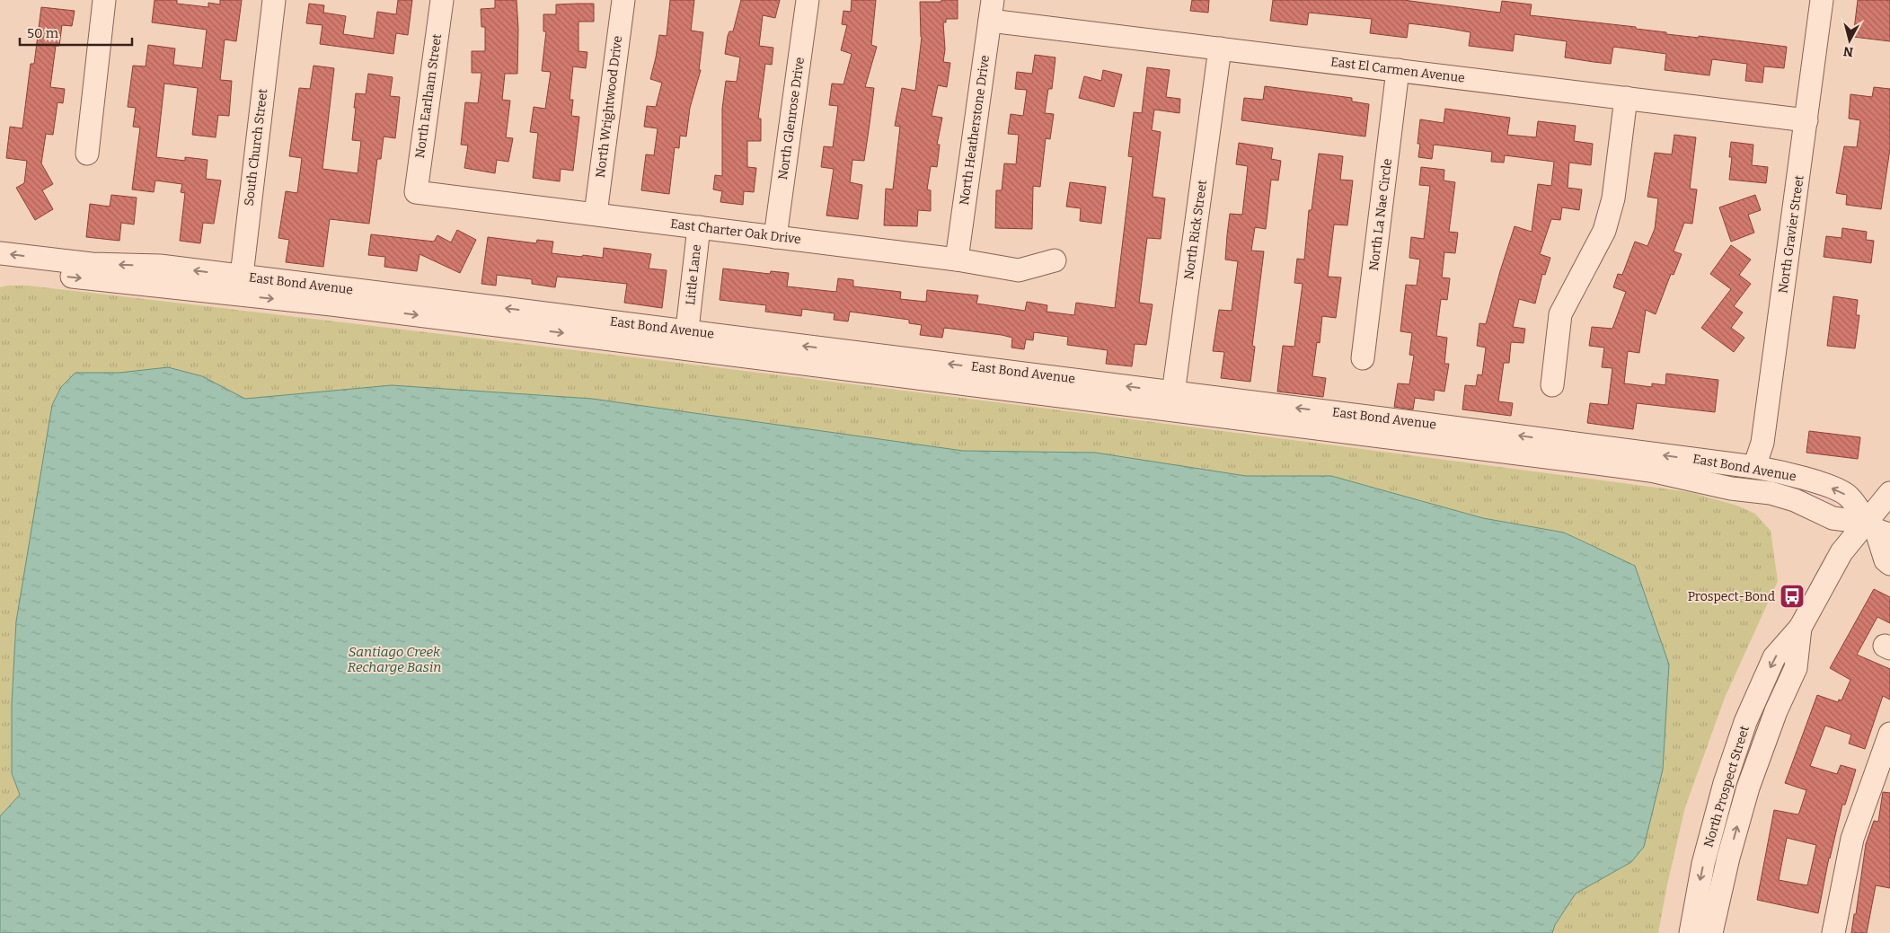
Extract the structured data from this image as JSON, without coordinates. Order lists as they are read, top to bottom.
{
  "streets": {
    "street": [
      "East El Carmen Avenue",
      "North Earlham Street",
      "North Wrightwood Drive",
      "North Glenrose Drive",
      "North Heatherstone Drive",
      "South Church Street",
      "North La Nae Circle",
      "North Rick Street",
      "East Charter Oak Drive",
      "North Gravier Street",
      "Little Lane",
      "East Bond Avenue",
      "North Prospect Street"
    ]
  },
  "crossings": [
    ["East El Carmen Avenue", "North Heatherstone Drive"],
    ["East El Carmen Avenue", "North La Nae Circle"],
    ["East El Carmen Avenue", "North Rick Street"],
    ["East El Carmen Avenue", "North Gravier Street"],
    ["North Earlham Street", "East Charter Oak Drive"],
    ["North Wrightwood Drive", "East Charter Oak Drive"],
    ["North Glenrose Drive", "East Charter Oak Drive"],
    ["North Heatherstone Drive", "East Charter Oak Drive"],
    ["South Church Street", "East Bond Avenue"],
    ["North Rick Street", "East Bond Avenue"],
    ["East Charter Oak Drive", "Little Lane"],
    ["North Gravier Street", "East Bond Avenue"],
    ["Little Lane", "East Bond Avenue"],
    ["East Bond Avenue", "North Prospect Street"]
  ],
  "water": ["Santiago Creek Recharge Basin"],
  "places": {
    "bus stop": ["Prospect-Bond"]
  },
  "scale_bar": "50 m",
  "north": "bottom"
}
